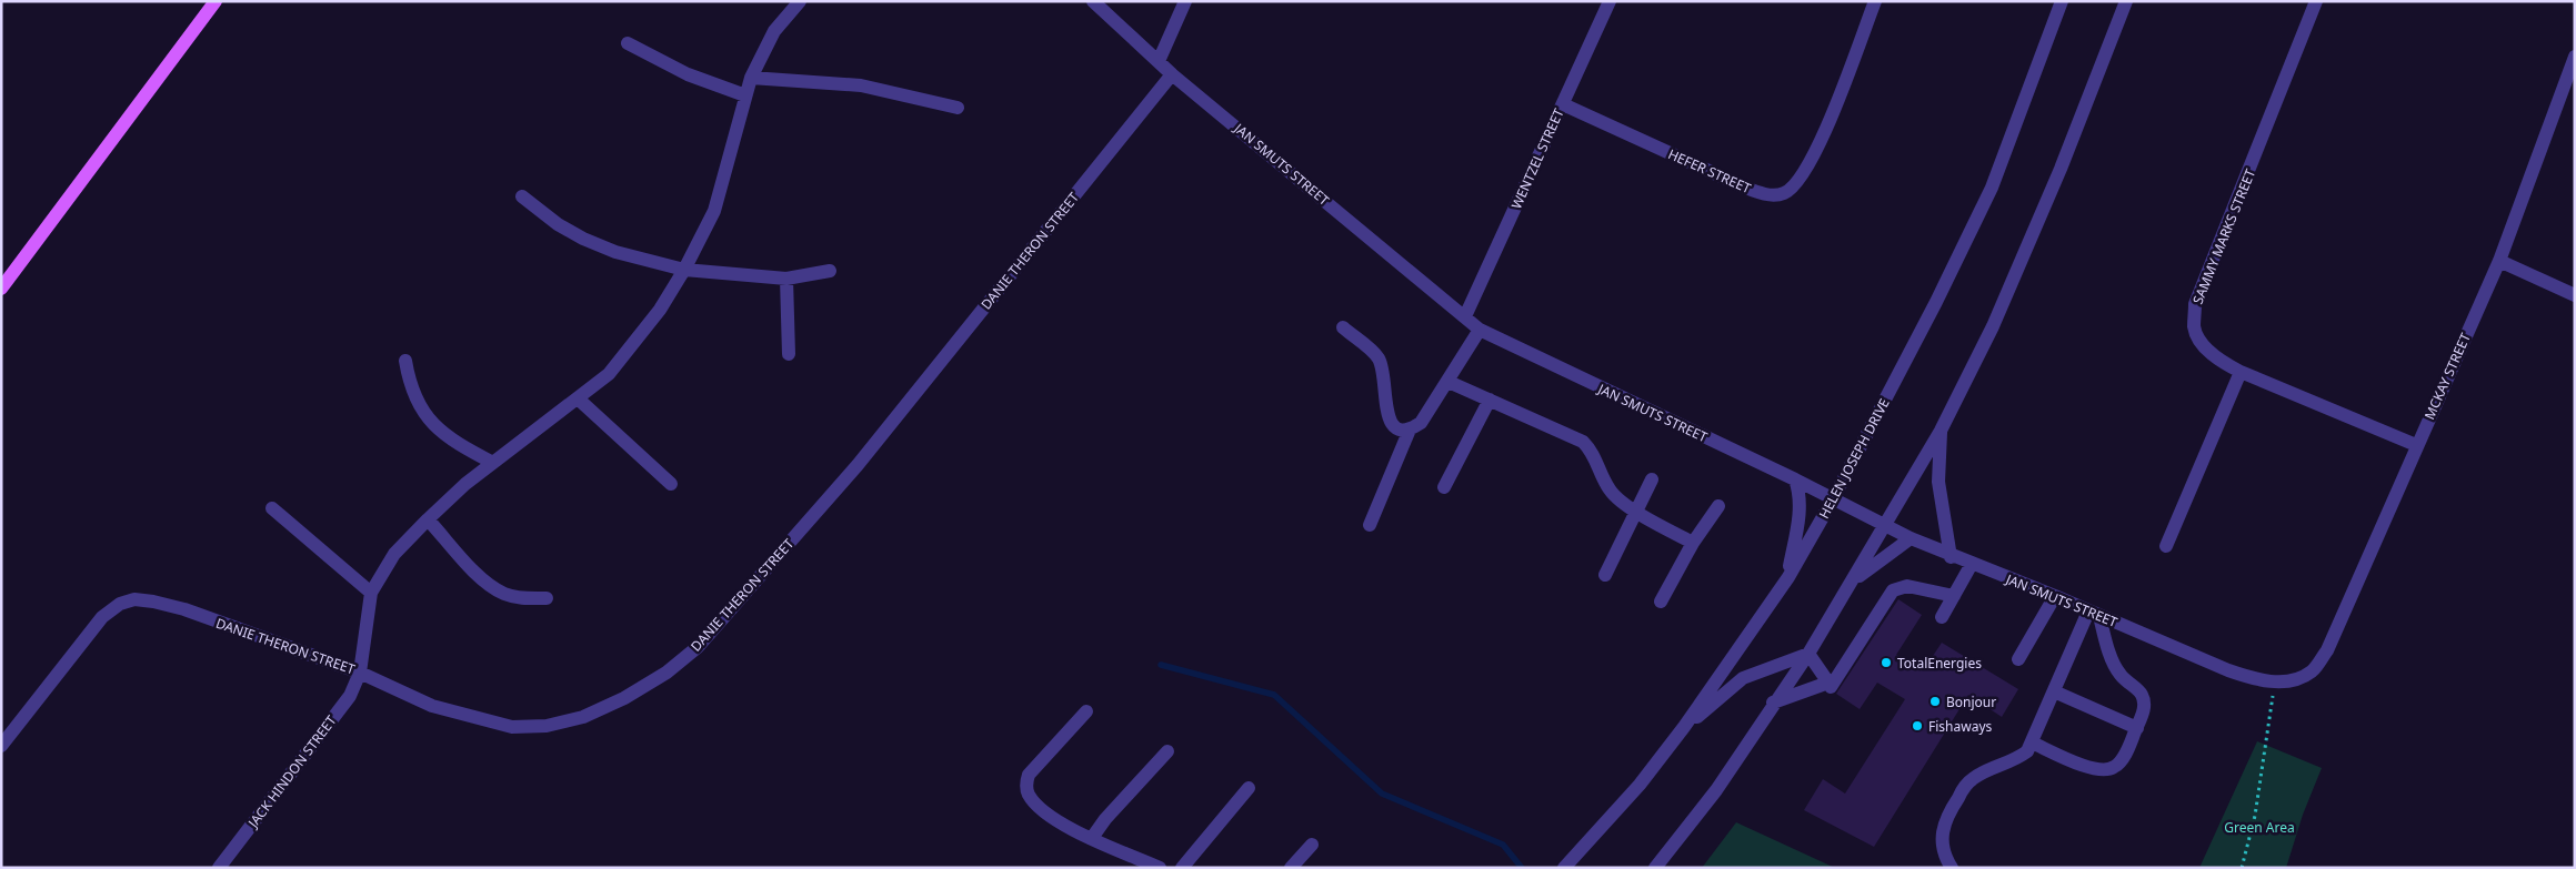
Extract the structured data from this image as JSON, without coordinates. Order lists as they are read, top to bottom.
{
  "streets": {
    "street": [
      "WENTZEL STREET",
      "JAN SMUTS STREET",
      "HEFER STREET",
      "SAMMY MARKS STREET",
      "DANIE THERON STREET",
      "MCKAY STREET",
      "HELEN JOSEPH DRIVE",
      "JACK HINDON STREET"
    ]
  },
  "crossings": [
    ["WENTZEL STREET", "JAN SMUTS STREET"],
    ["WENTZEL STREET", "HEFER STREET"],
    ["JAN SMUTS STREET", "DANIE THERON STREET"],
    ["JAN SMUTS STREET", "MCKAY STREET"],
    ["JAN SMUTS STREET", "HELEN JOSEPH DRIVE"],
    ["SAMMY MARKS STREET", "MCKAY STREET"],
    ["DANIE THERON STREET", "JACK HINDON STREET"]
  ],
  "parks": ["Green Area"],
  "places": ["TotalEnergies", "Bonjour", "Fishaways"]
}
